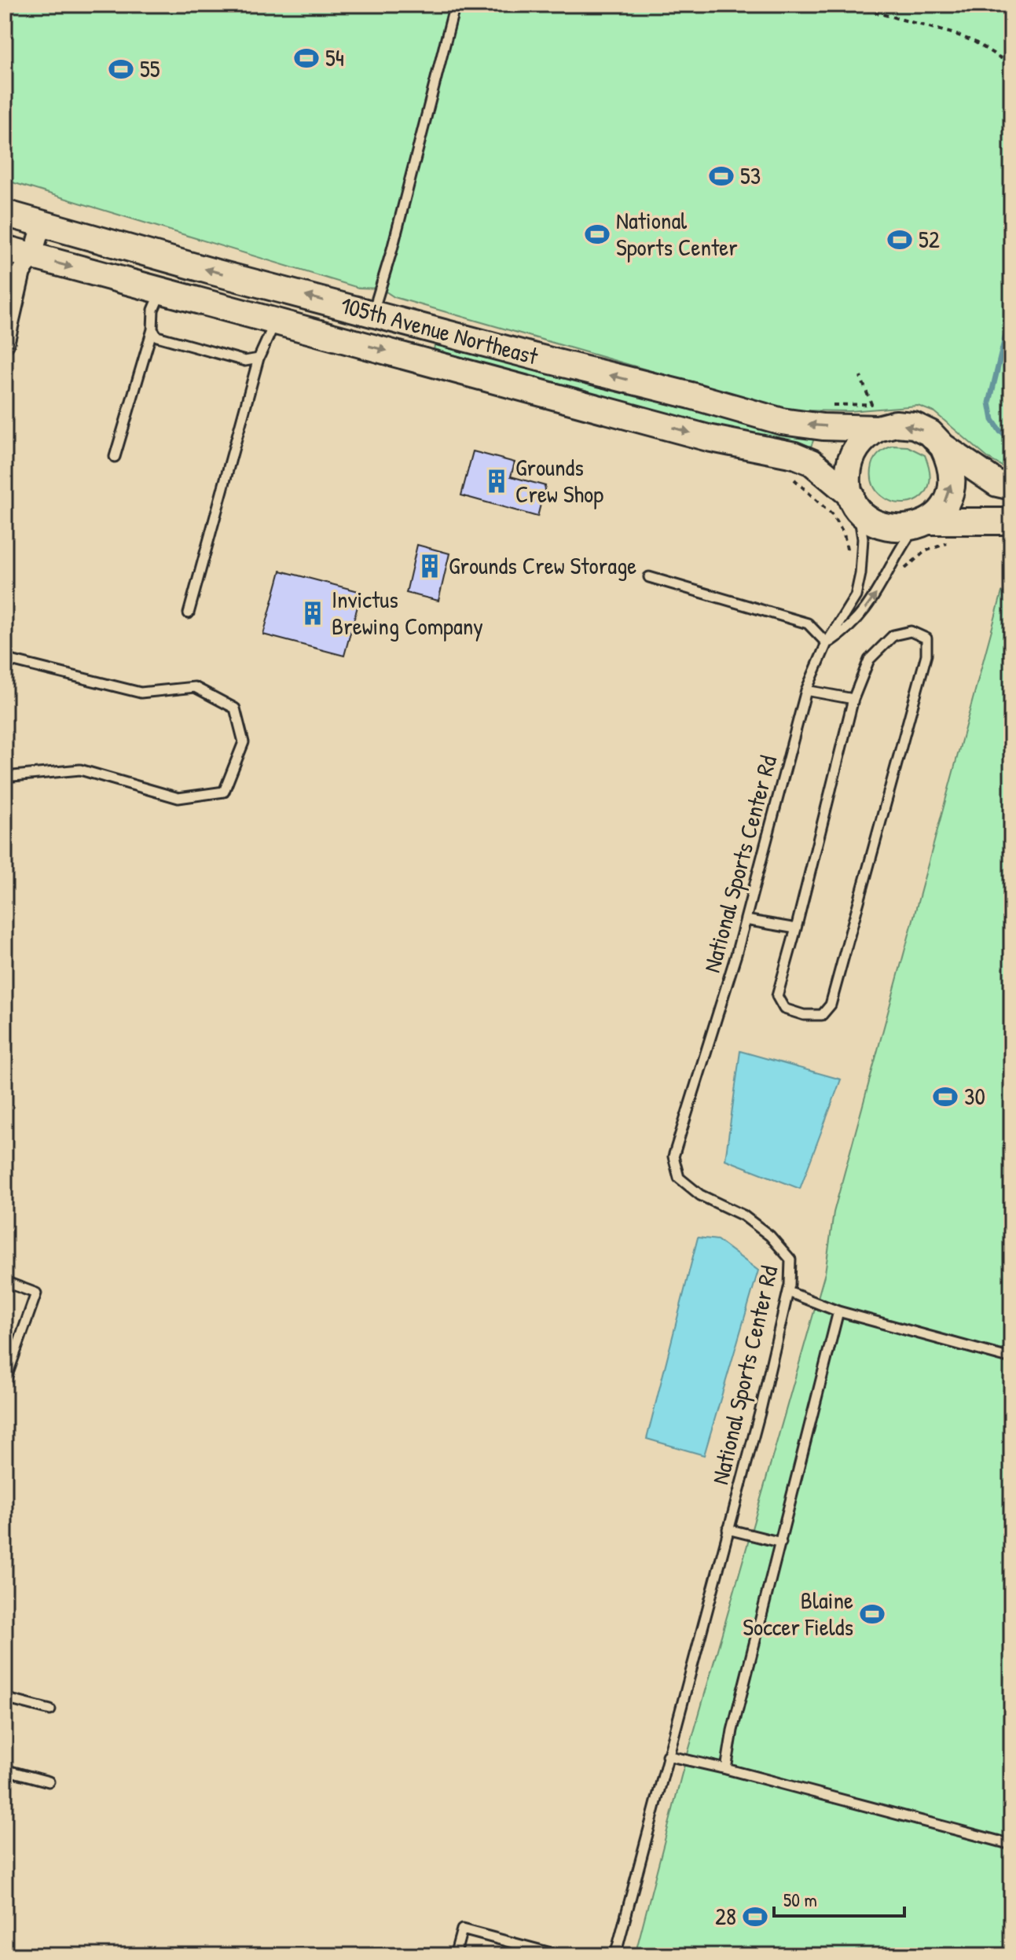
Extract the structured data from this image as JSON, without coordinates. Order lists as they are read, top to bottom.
{
  "streets": {
    "street": ["105th Avenue Northeast"],
    "lane": ["National Sports Center Rd"]
  },
  "crossings": [
    ["105th Avenue Northeast", "National Sports Center Rd"]
  ],
  "places": {
    "sports": [
      "54",
      "55",
      "53",
      "National Sports Center",
      "52",
      "30",
      "Blaine Soccer Fields",
      "28"
    ],
    "building": ["Grounds Crew Shop", "Grounds Crew Storage", "Invictus Brewing Company"]
  },
  "scale_bar": "50 m"
}
